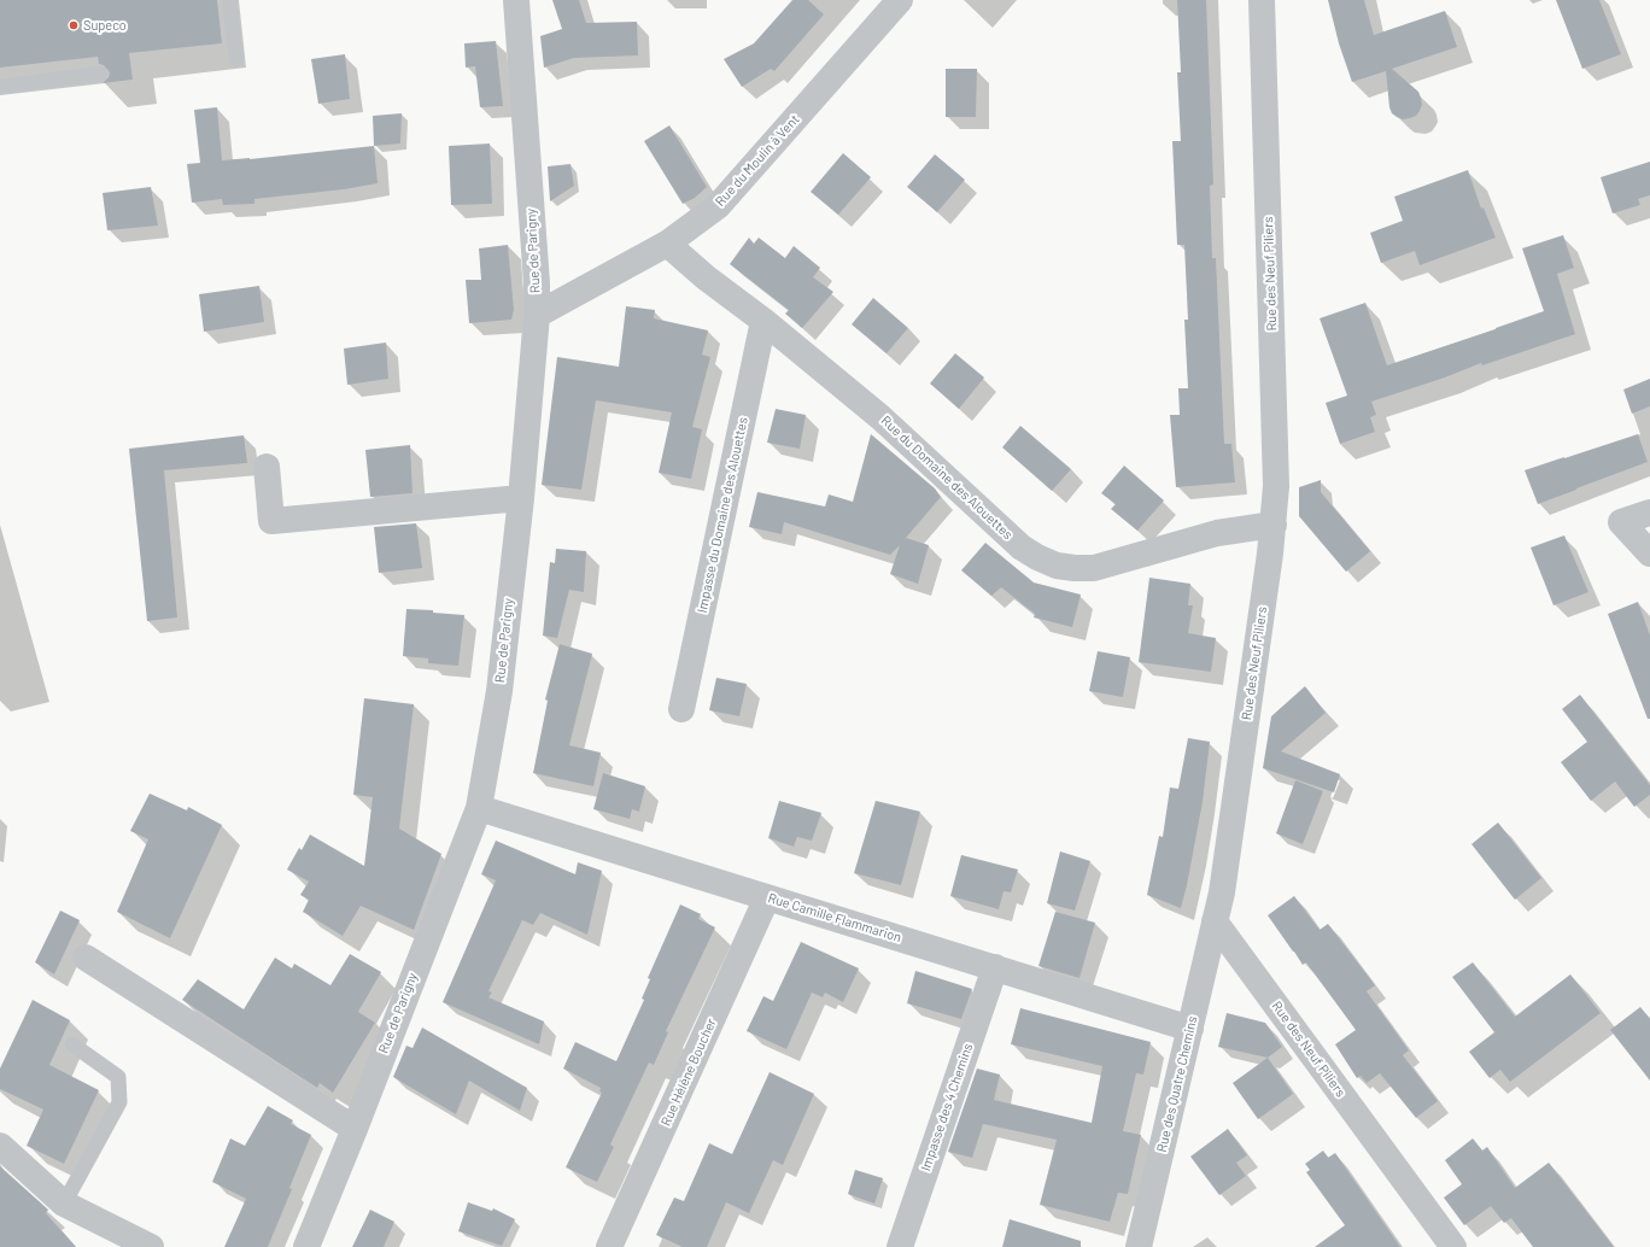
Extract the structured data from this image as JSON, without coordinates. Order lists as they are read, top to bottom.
{
  "streets": {
    "street": [
      "Rue du Moulin à Vent",
      "Rue de Parigny",
      "Rue des Neuf Piliers",
      "Rue du Domaine des Alouettes",
      "Impasse du Domaine des Alouettes",
      "Rue Camille Flammarion",
      "Rue Hélène Boucher",
      "Rue des Quatre Chemins",
      "Impasse des 4 Chemins"
    ]
  },
  "crossings": [
    ["Rue du Moulin à Vent", "Rue de Parigny"],
    ["Rue du Moulin à Vent", "Rue du Domaine des Alouettes"],
    ["Rue de Parigny", "Rue Camille Flammarion"],
    ["Rue des Neuf Piliers", "Rue du Domaine des Alouettes"],
    ["Rue des Neuf Piliers", "Rue des Quatre Chemins"],
    ["Rue du Domaine des Alouettes", "Impasse du Domaine des Alouettes"],
    ["Rue Camille Flammarion", "Rue Hélène Boucher"],
    ["Rue Camille Flammarion", "Rue des Quatre Chemins"],
    ["Rue Camille Flammarion", "Impasse des 4 Chemins"]
  ],
  "places": ["Supeco"]
}
